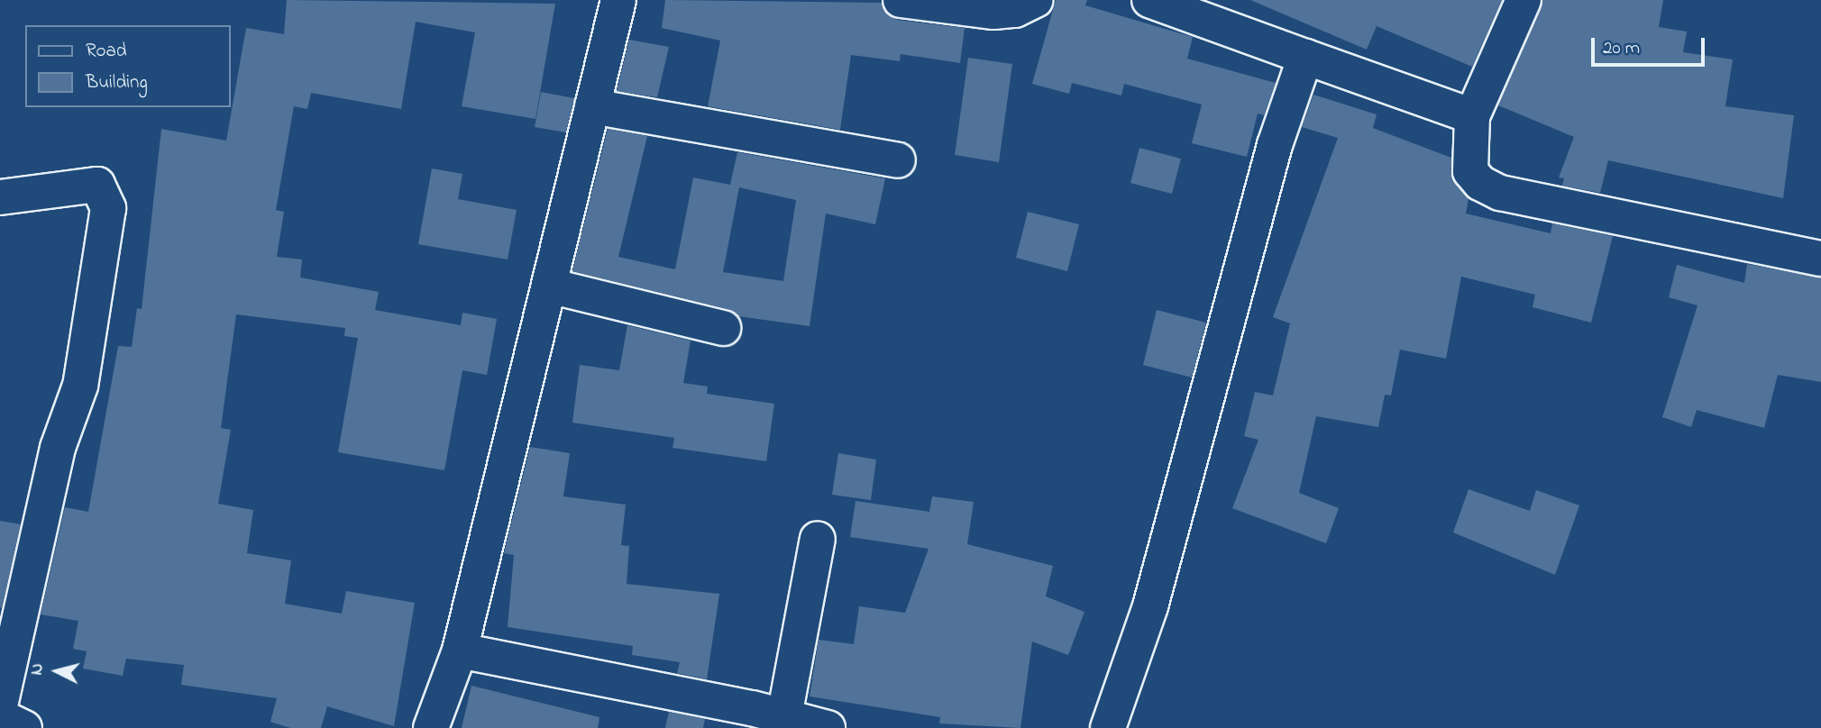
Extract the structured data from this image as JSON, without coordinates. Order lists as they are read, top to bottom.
{
  "legend": ["Road", "Building"],
  "scale_bar": "20 m",
  "north": "left"
}
